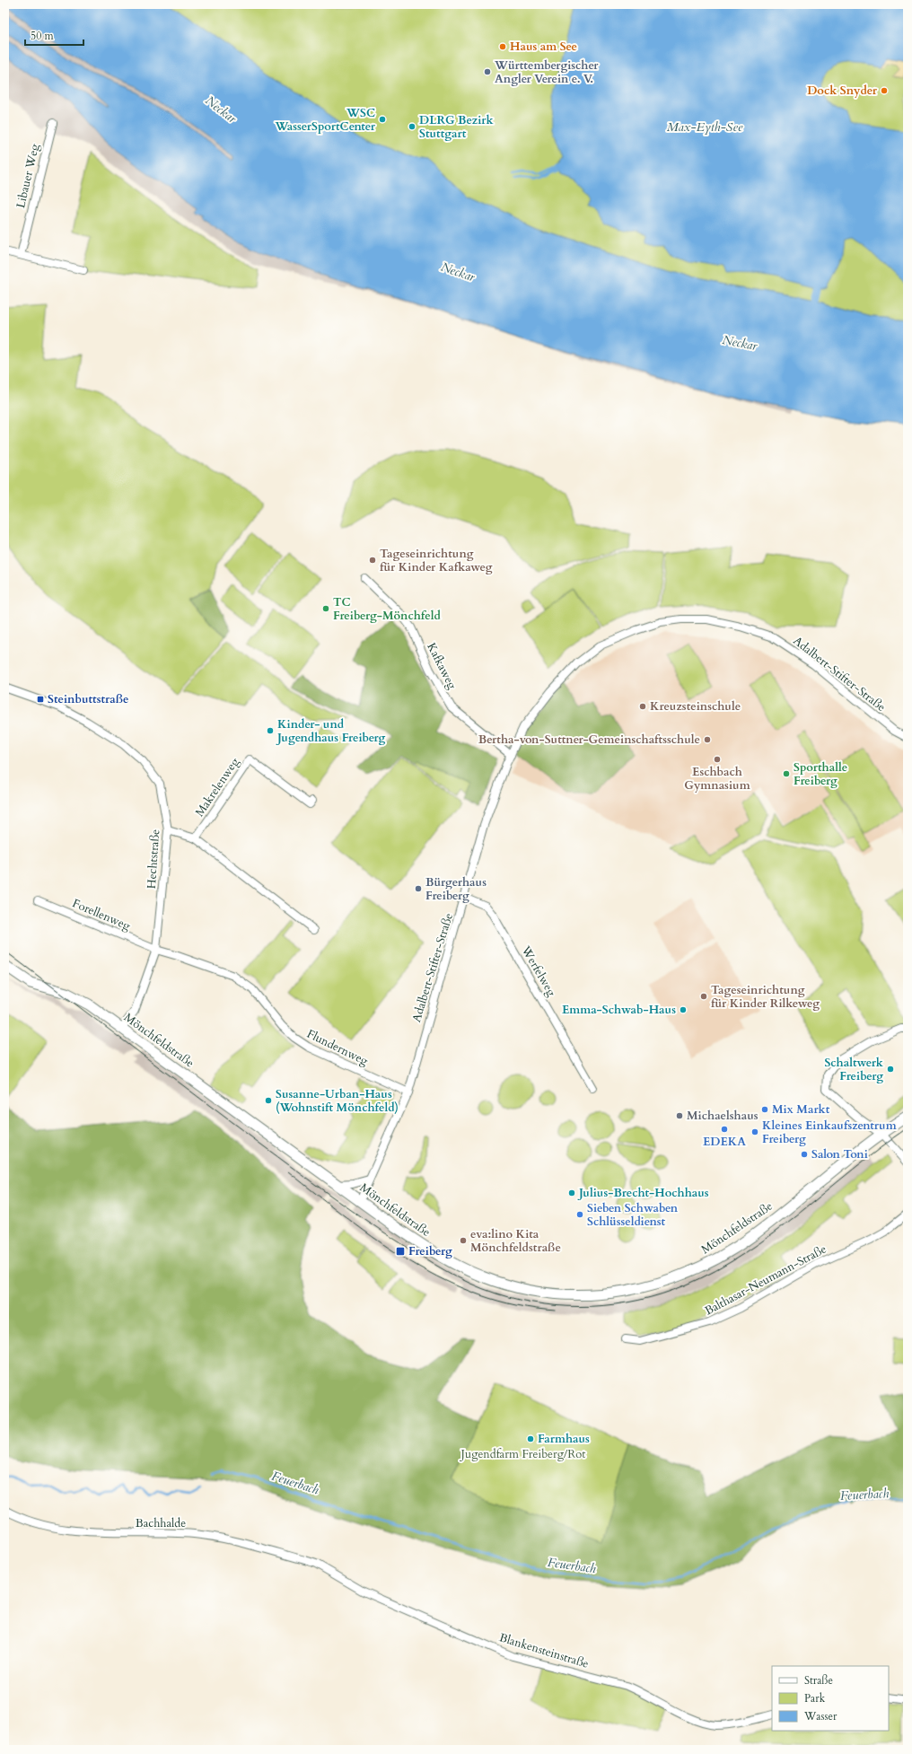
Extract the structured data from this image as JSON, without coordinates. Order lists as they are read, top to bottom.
{
  "streets": {
    "main road": ["Mönchfeldstraße"],
    "street": [
      "Libauer Weg",
      "Kafkaweg",
      "Adalbert-Stifter-Straße",
      "Makrelenweg",
      "Hechtstraße",
      "Forellenweg",
      "Werfelweg",
      "Flundernweg",
      "Balthasar-Neumann-Straße",
      "Bachhalde",
      "Blankensteinstraße"
    ]
  },
  "crossings": [
    ["Kafkaweg", "Adalbert-Stifter-Straße"],
    ["Adalbert-Stifter-Straße", "Werfelweg"],
    ["Adalbert-Stifter-Straße", "Mönchfeldstraße"],
    ["Adalbert-Stifter-Straße", "Flundernweg"],
    ["Hechtstraße", "Forellenweg"],
    ["Hechtstraße", "Mönchfeldstraße"],
    ["Hechtstraße", "Flundernweg"],
    ["Forellenweg", "Flundernweg"],
    ["Bachhalde", "Blankensteinstraße"]
  ],
  "water": ["Neckar", "Max-Eyth-See", "Feuerbach"],
  "parks": ["Jugendfarm Freiberg/Rot"],
  "places": {
    "other": [
      "Haus am See",
      "Württembergischer Angler Verein e. V.",
      "Dock Snyder",
      "WSC WasserSportCenter",
      "DLRG Bezirk Stuttgart",
      "Tageseinrichtung für Kinder Kafkaweg",
      "TC Freiberg-Mönchfeld",
      "Kreuzsteinschule",
      "Kinder- und Jugendhaus Freiberg",
      "Bertha-von-Suttner-Gemeinschaftsschule",
      "Eschbach Gymnasium",
      "Sporthalle Freiberg",
      "Bürgerhaus Freiberg",
      "Tageseinrichtung für Kinder Rilkeweg",
      "Emma-Schwab-Haus",
      "Schaltwerk Freiberg",
      "Susanne-Urban-Haus (Wohnstift Mönchfeld)",
      "Mix Markt",
      "Michaelshaus",
      "EDEKA",
      "Kleines Einkaufszentrum Freiberg",
      "Salon Toni",
      "Julius-Brecht-Hochhaus",
      "Sieben Schwaben Schlüsseldienst",
      "eva:lino Kita Mönchfeldstraße",
      "Farmhaus"
    ],
    "transit": ["Steinbuttstraße", "Freiberg"]
  },
  "legend": ["Straße", "Park", "Wasser"],
  "scale_bar": "50 m"
}
